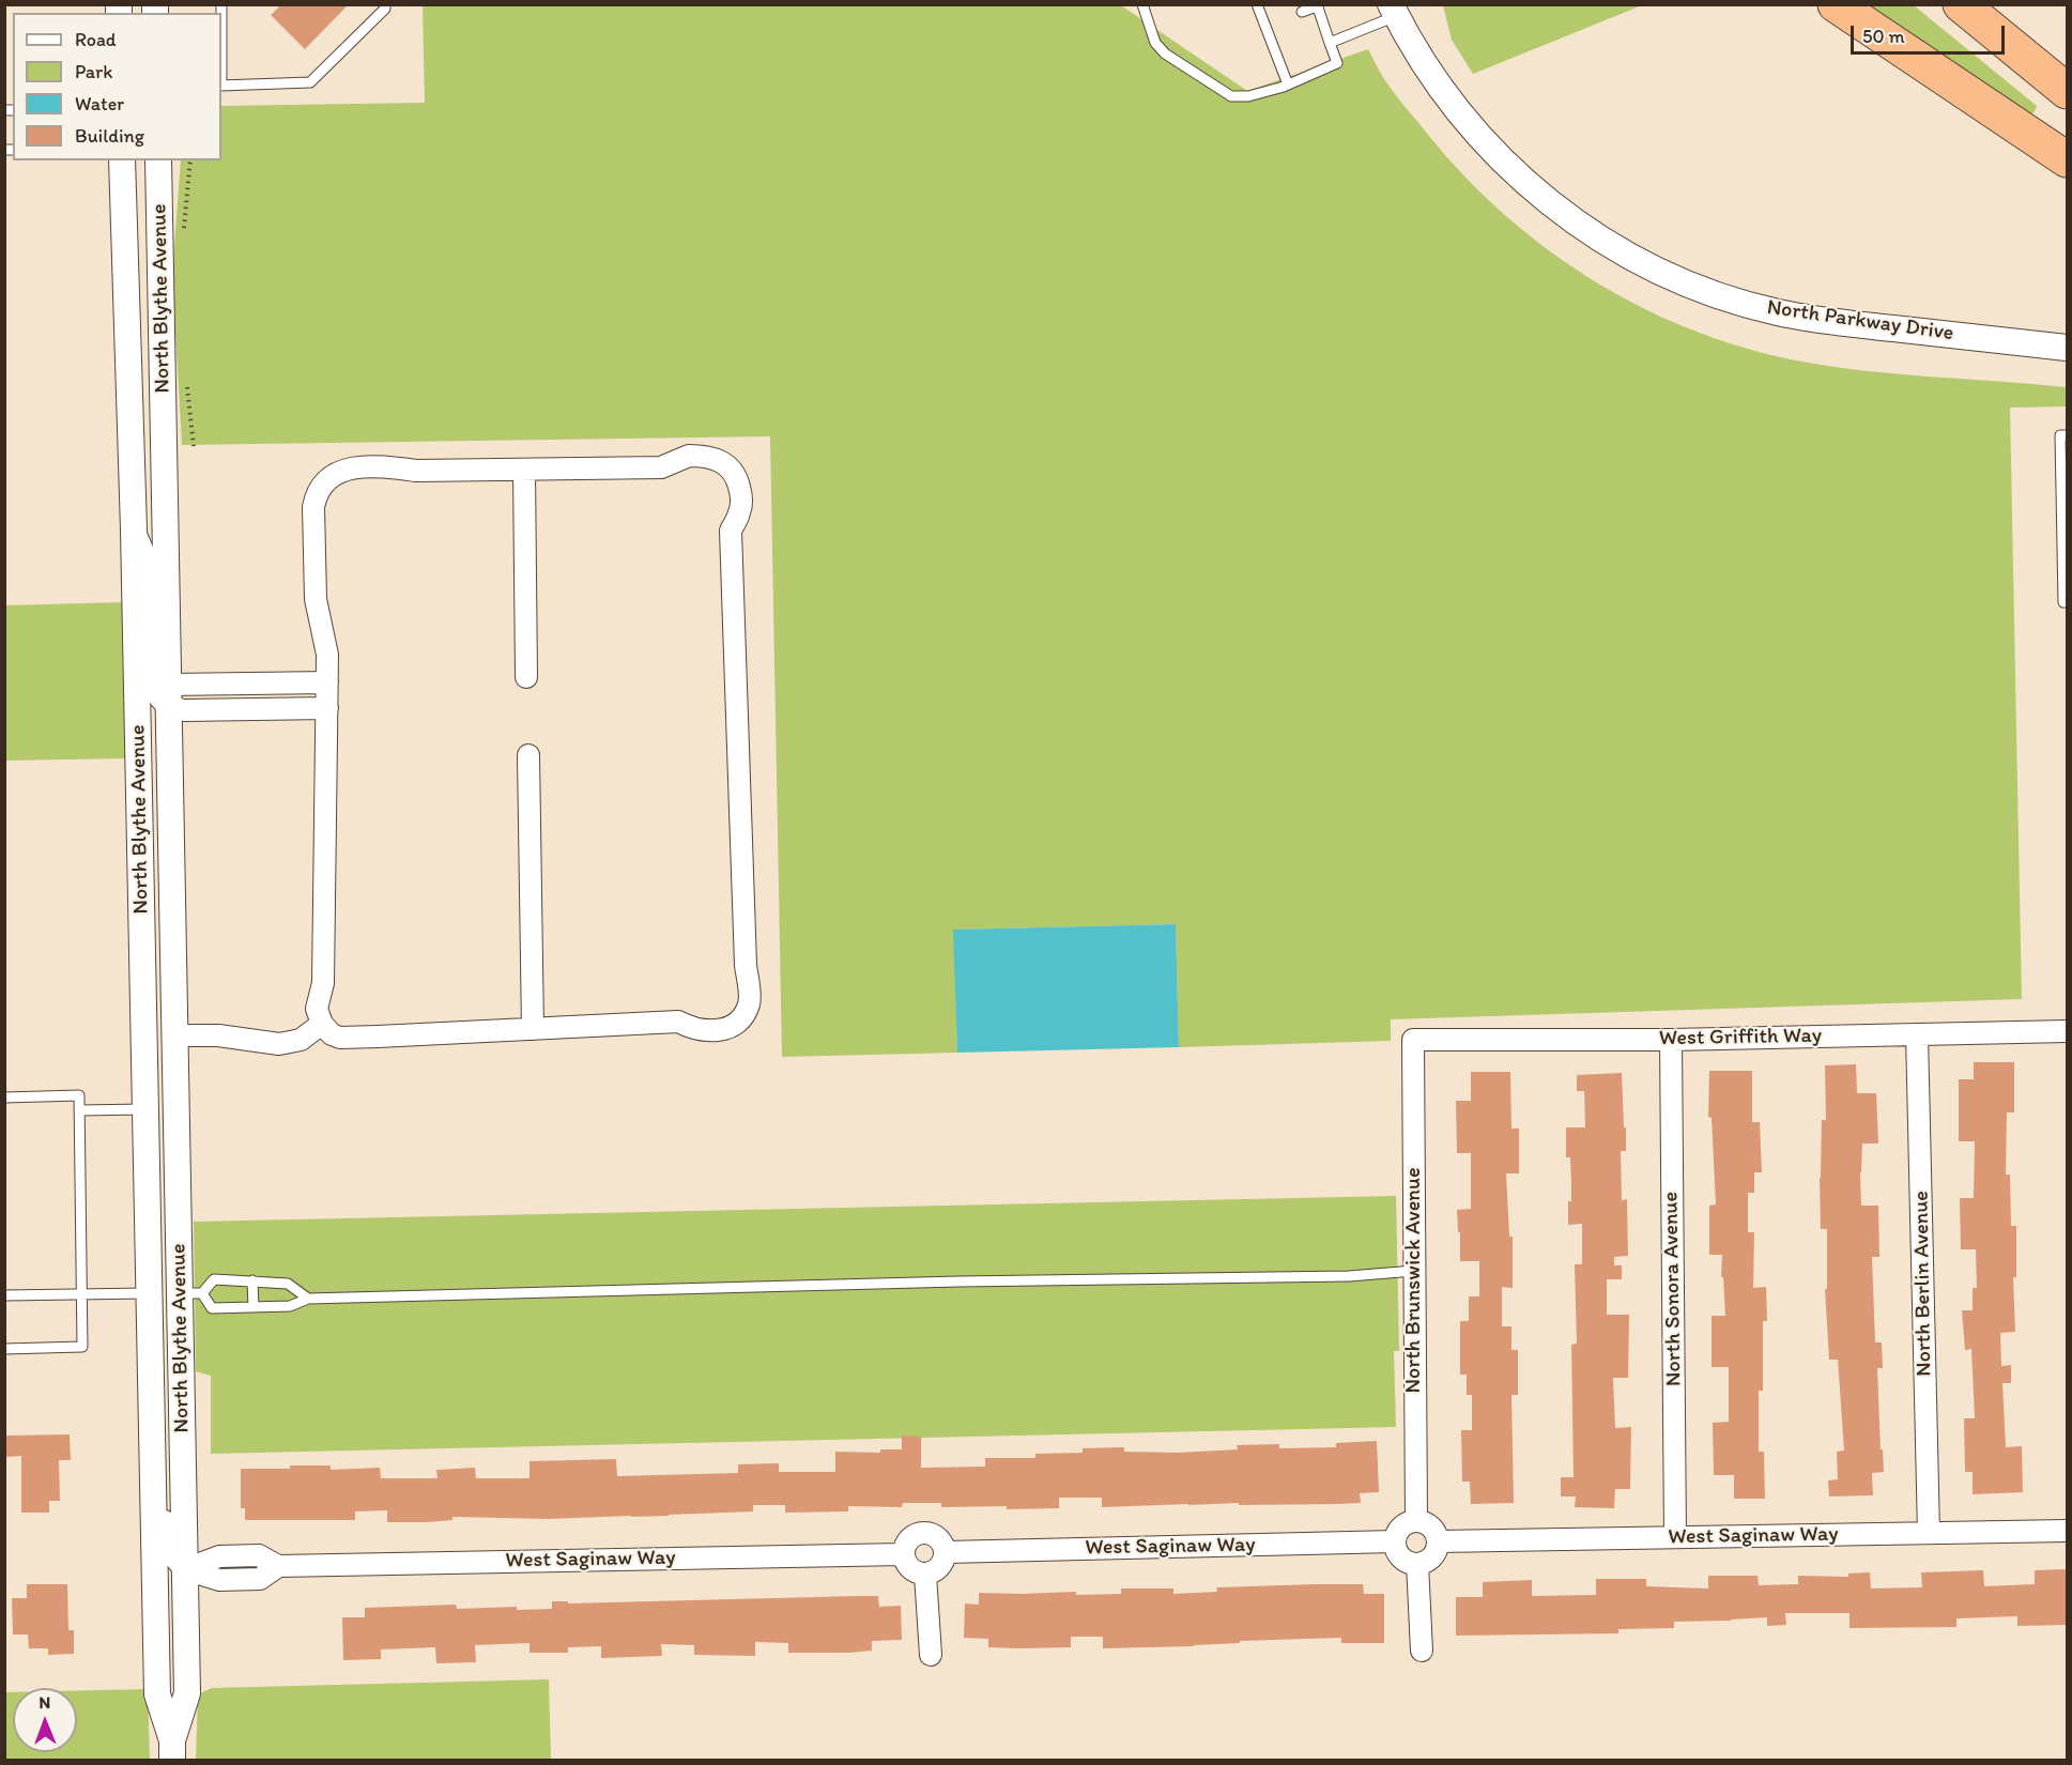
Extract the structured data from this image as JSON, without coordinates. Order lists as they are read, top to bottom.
{
  "streets": {
    "street": [
      "North Blythe Avenue",
      "North Parkway Drive",
      "West Griffith Way",
      "North Brunswick Avenue",
      "North Berlin Avenue",
      "North Sonora Avenue",
      "West Saginaw Way"
    ]
  },
  "crossings": [
    ["North Blythe Avenue", "West Saginaw Way"],
    ["West Griffith Way", "North Brunswick Avenue"],
    ["West Griffith Way", "North Berlin Avenue"],
    ["West Griffith Way", "North Sonora Avenue"],
    ["North Brunswick Avenue", "West Saginaw Way"],
    ["North Berlin Avenue", "West Saginaw Way"],
    ["North Sonora Avenue", "West Saginaw Way"]
  ],
  "legend": [
    "Road",
    "Park",
    "Water",
    "Building"
  ],
  "scale_bar": "50 m",
  "north": "top"
}
